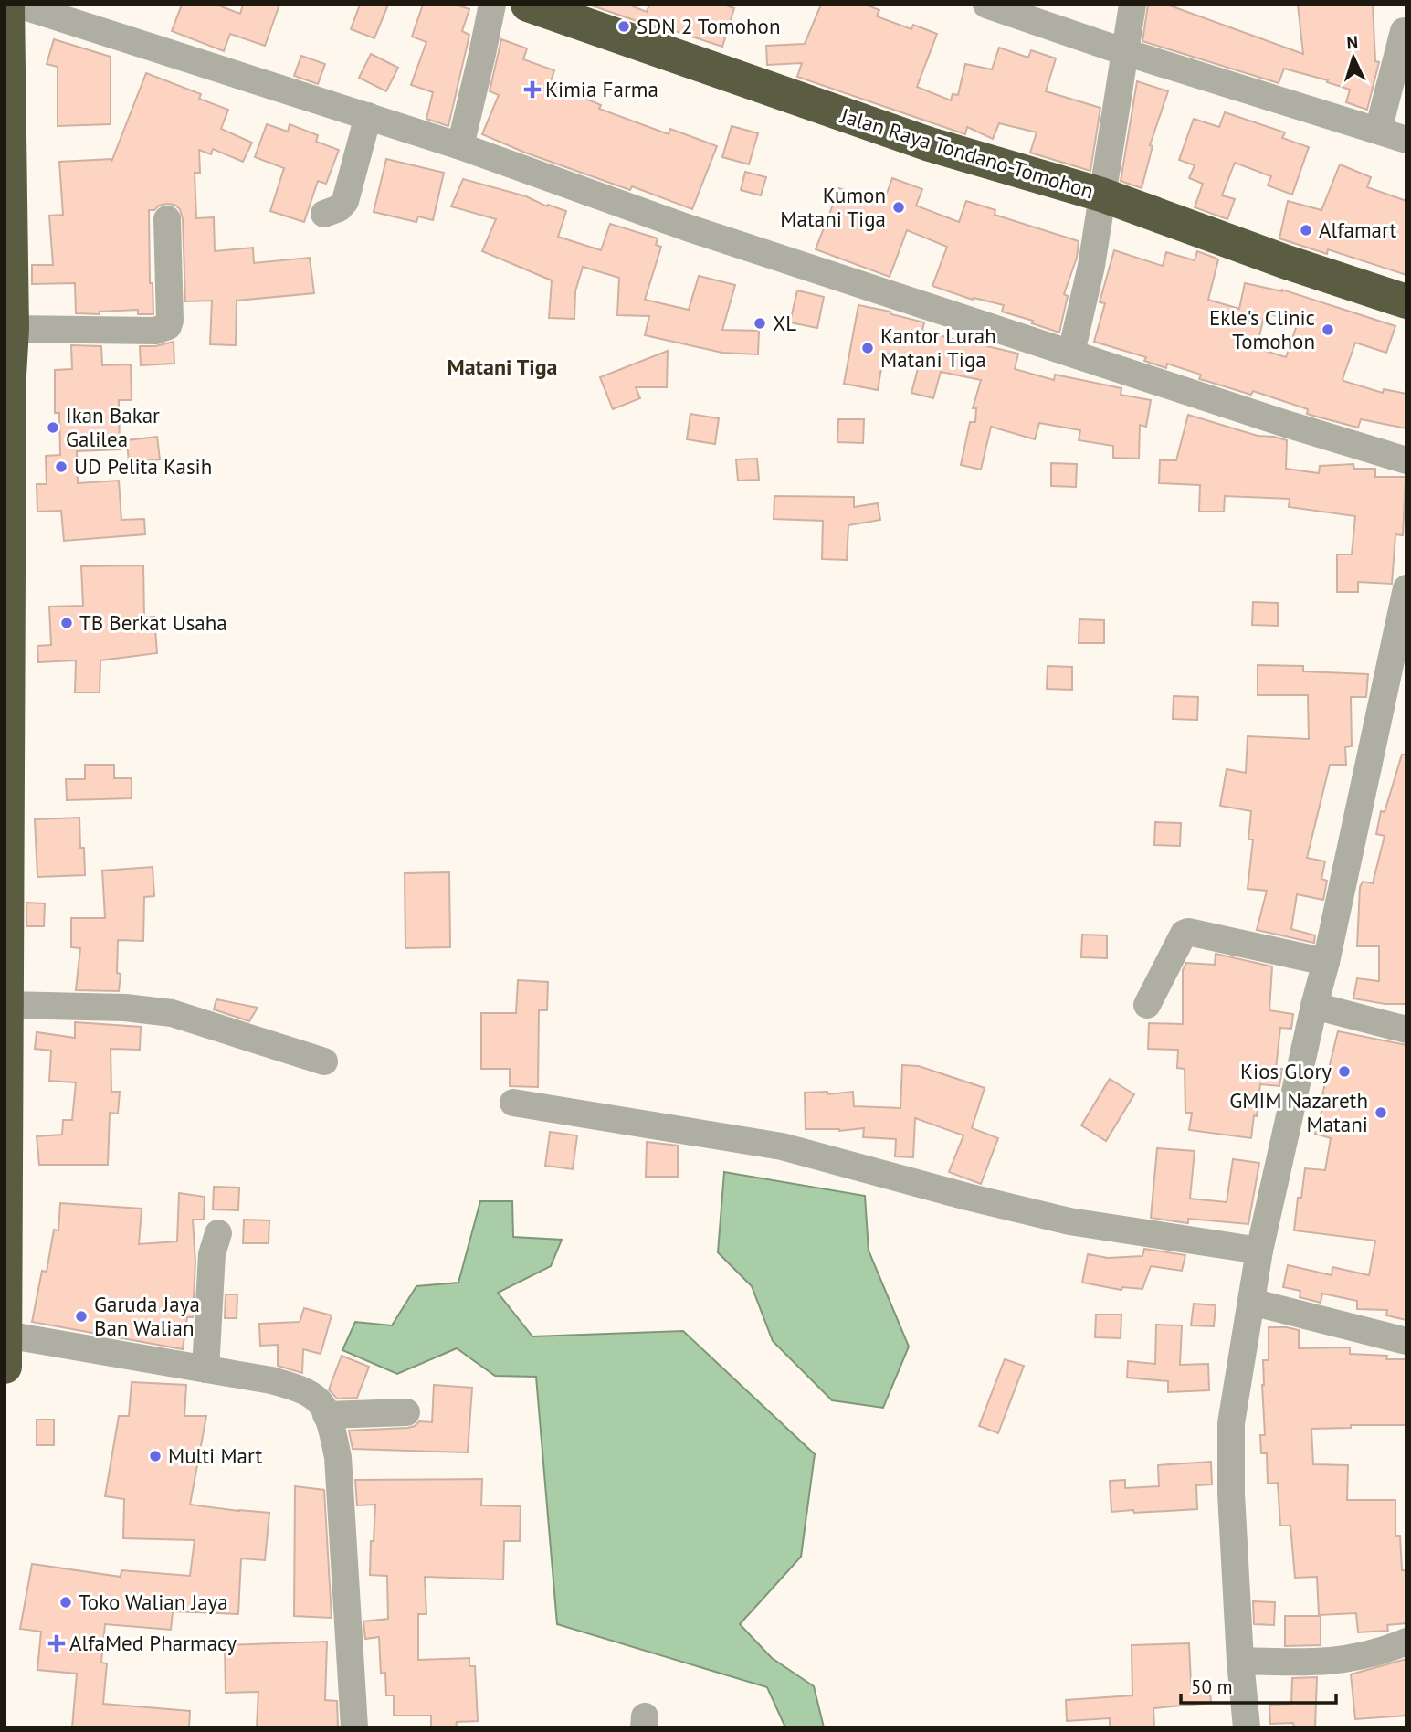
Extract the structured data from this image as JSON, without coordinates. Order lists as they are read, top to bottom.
{
  "streets": {
    "highway": ["Jalan Raya Tondano-Tomohon"]
  },
  "districts": ["Matani Tiga"],
  "places": {
    "other": [
      "SDN 2 Tomohon",
      "Kumon Matani Tiga",
      "Alfamart",
      "XL",
      "Ekle's Clinic Tomohon",
      "Kantor Lurah Matani Tiga",
      "Ikan Bakar Galilea",
      "UD Pelita Kasih",
      "TB Berkat Usaha",
      "Kios Glory",
      "GMIM Nazareth Matani",
      "Garuda Jaya Ban Walian",
      "Multi Mart",
      "Toko Walian Jaya"
    ],
    "health": ["Kimia Farma", "AlfaMed Pharmacy"]
  },
  "scale_bar": "50 m",
  "north": "top"
}
